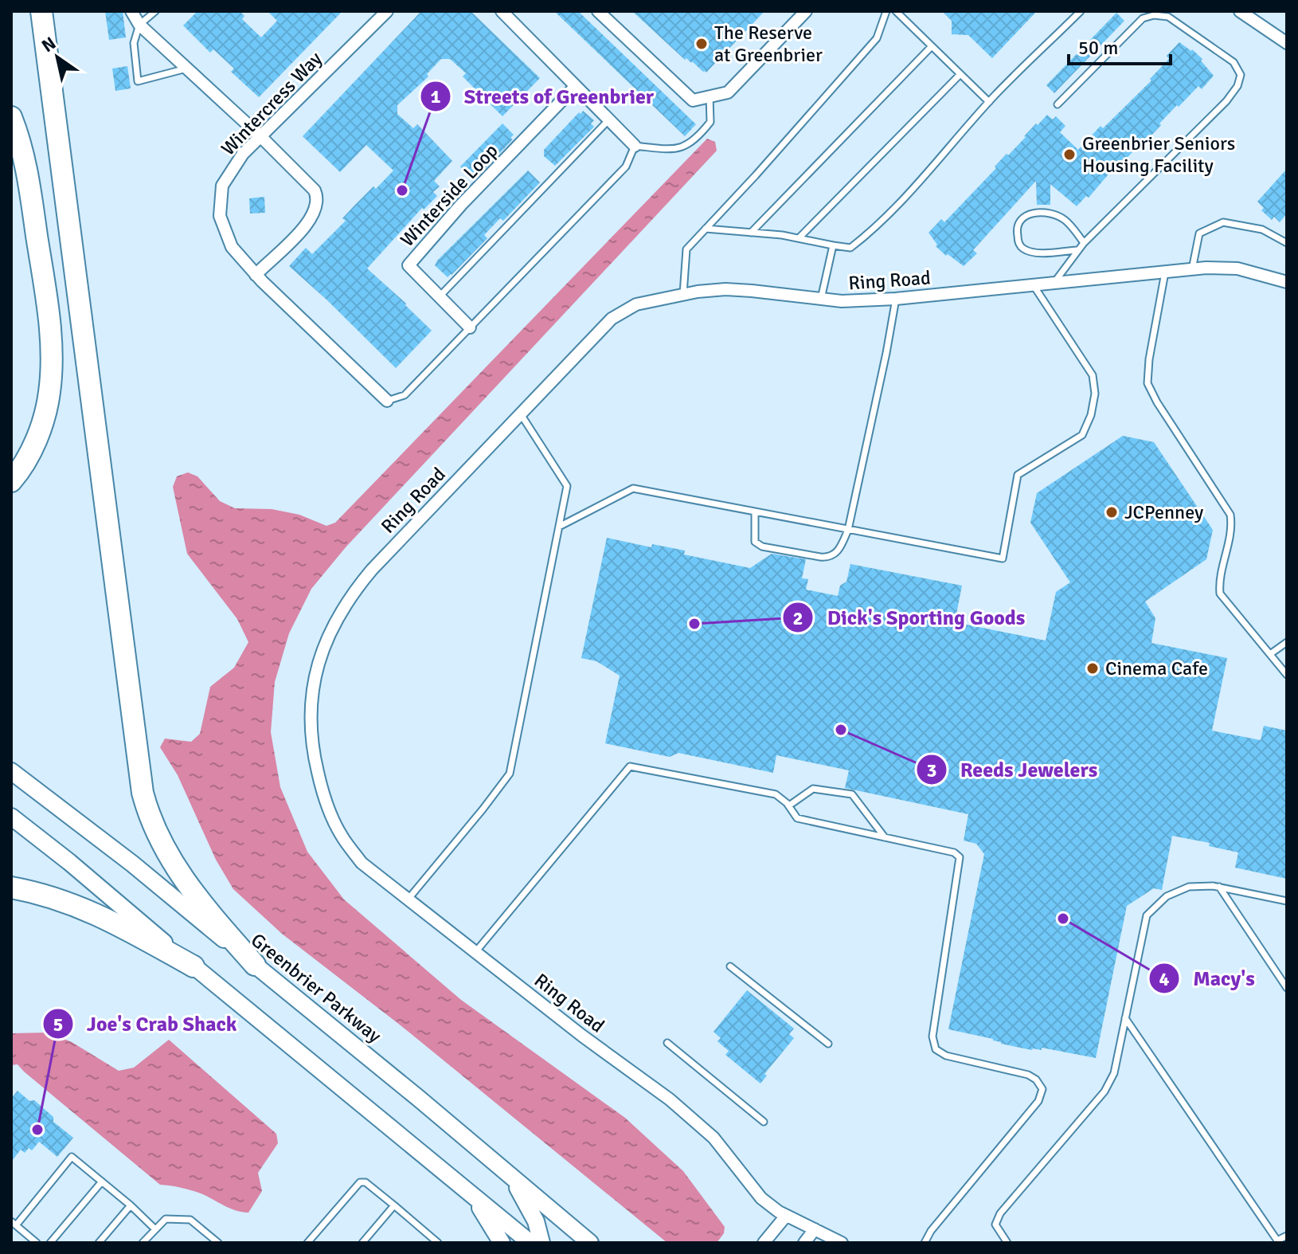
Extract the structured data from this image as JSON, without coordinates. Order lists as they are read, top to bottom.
{
  "streets": {
    "main road": ["Greenbrier Parkway"],
    "street": ["Wintercress Way", "Winterside Loop", "Ring Road"]
  },
  "places": [
    "The Reserve at Greenbrier",
    "Greenbrier Seniors Housing Facility",
    "Streets of Greenbrier",
    "JCPenney",
    "Dick's Sporting Goods",
    "Cinema Cafe",
    "Reeds Jewelers",
    "Macy's",
    "Joe's Crab Shack"
  ],
  "scale_bar": "50 m",
  "north": "top left"
}
